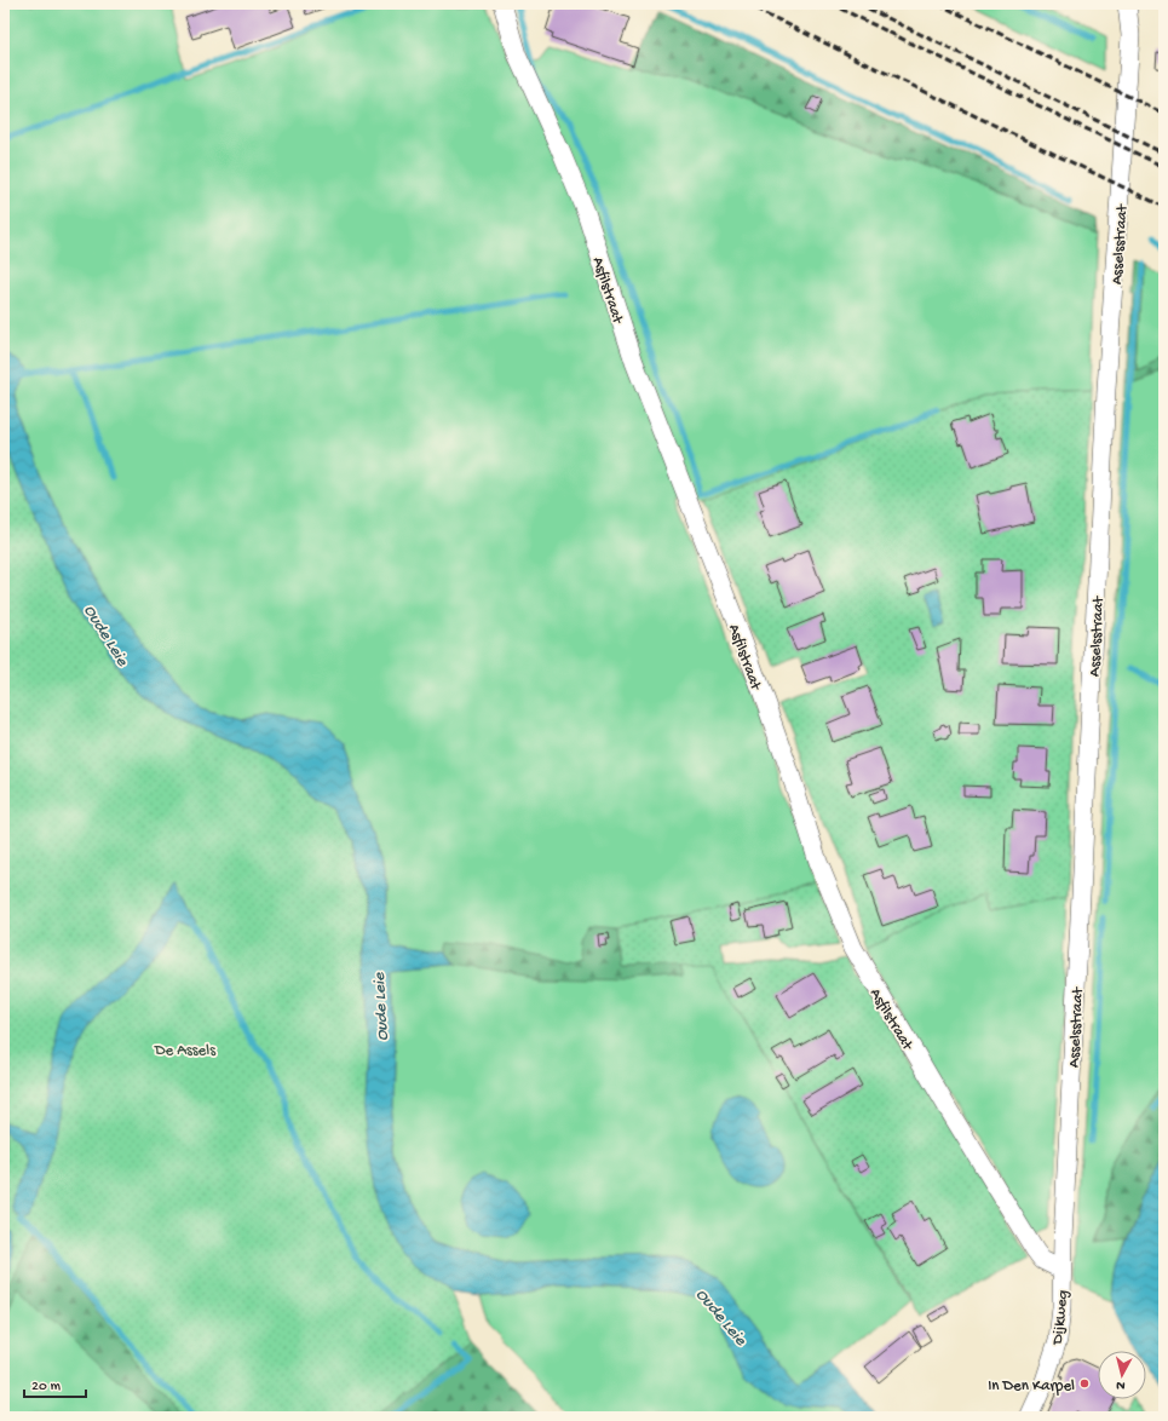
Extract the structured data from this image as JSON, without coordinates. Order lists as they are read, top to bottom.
{
  "streets": {
    "street": ["Asselsstraat", "Asfilstraat", "Dijkweg"]
  },
  "crossings": [
    ["Asselsstraat", "Asfilstraat"],
    ["Asselsstraat", "Dijkweg"],
    ["Asfilstraat", "Dijkweg"]
  ],
  "water": ["Oude Leie"],
  "parks": ["De Assels"],
  "places": ["In Den Karpel"],
  "scale_bar": "20 m",
  "north": "bottom"
}
